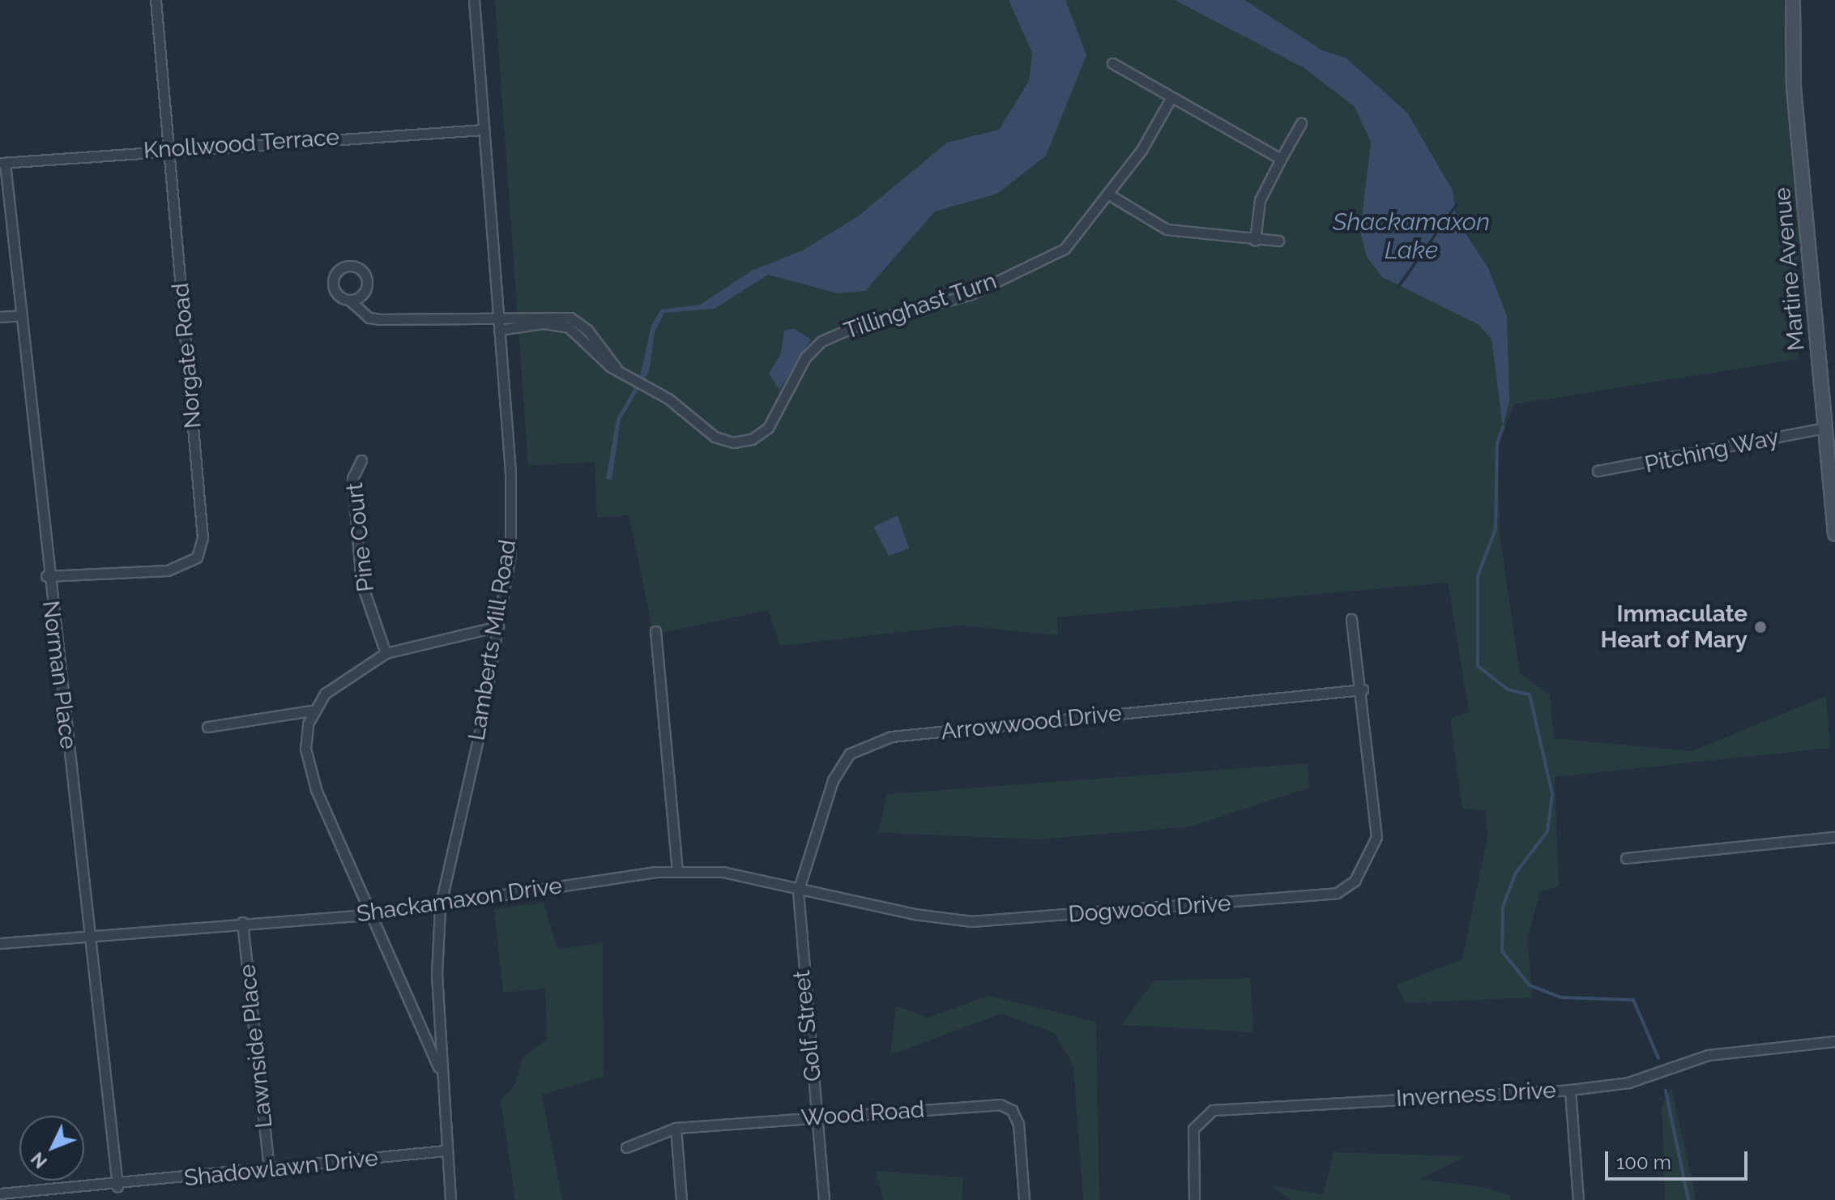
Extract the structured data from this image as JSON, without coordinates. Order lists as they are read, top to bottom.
{
  "streets": {
    "main road": ["Martine Avenue"],
    "street": [
      "Knollwood Terrace",
      "Tillinghast Turn",
      "Norgate Road",
      "Pitching Way",
      "Pine Court",
      "Lamberts Mill Road",
      "Norman Place",
      "Arrowwood Drive",
      "Shackamaxon Drive",
      "Dogwood Drive",
      "Golf Street",
      "Lawnside Place",
      "Inverness Drive",
      "Wood Road",
      "Shadowlawn Drive"
    ]
  },
  "crossings": [
    ["Knollwood Terrace", "Norgate Road"],
    ["Knollwood Terrace", "Lamberts Mill Road"],
    ["Knollwood Terrace", "Norman Place"],
    ["Martine Avenue", "Pitching Way"],
    ["Tillinghast Turn", "Lamberts Mill Road"],
    ["Norgate Road", "Norman Place"],
    ["Lamberts Mill Road", "Shackamaxon Drive"],
    ["Lamberts Mill Road", "Shadowlawn Drive"],
    ["Norman Place", "Shackamaxon Drive"],
    ["Norman Place", "Shadowlawn Drive"],
    ["Arrowwood Drive", "Dogwood Drive"],
    ["Arrowwood Drive", "Golf Street"],
    ["Shackamaxon Drive", "Dogwood Drive"],
    ["Shackamaxon Drive", "Lawnside Place"],
    ["Dogwood Drive", "Golf Street"],
    ["Golf Street", "Wood Road"],
    ["Lawnside Place", "Shadowlawn Drive"]
  ],
  "water": ["Shackamaxon Lake"],
  "places": ["Immaculate Heart of Mary"],
  "scale_bar": "100 m",
  "north": "bottom left"
}
